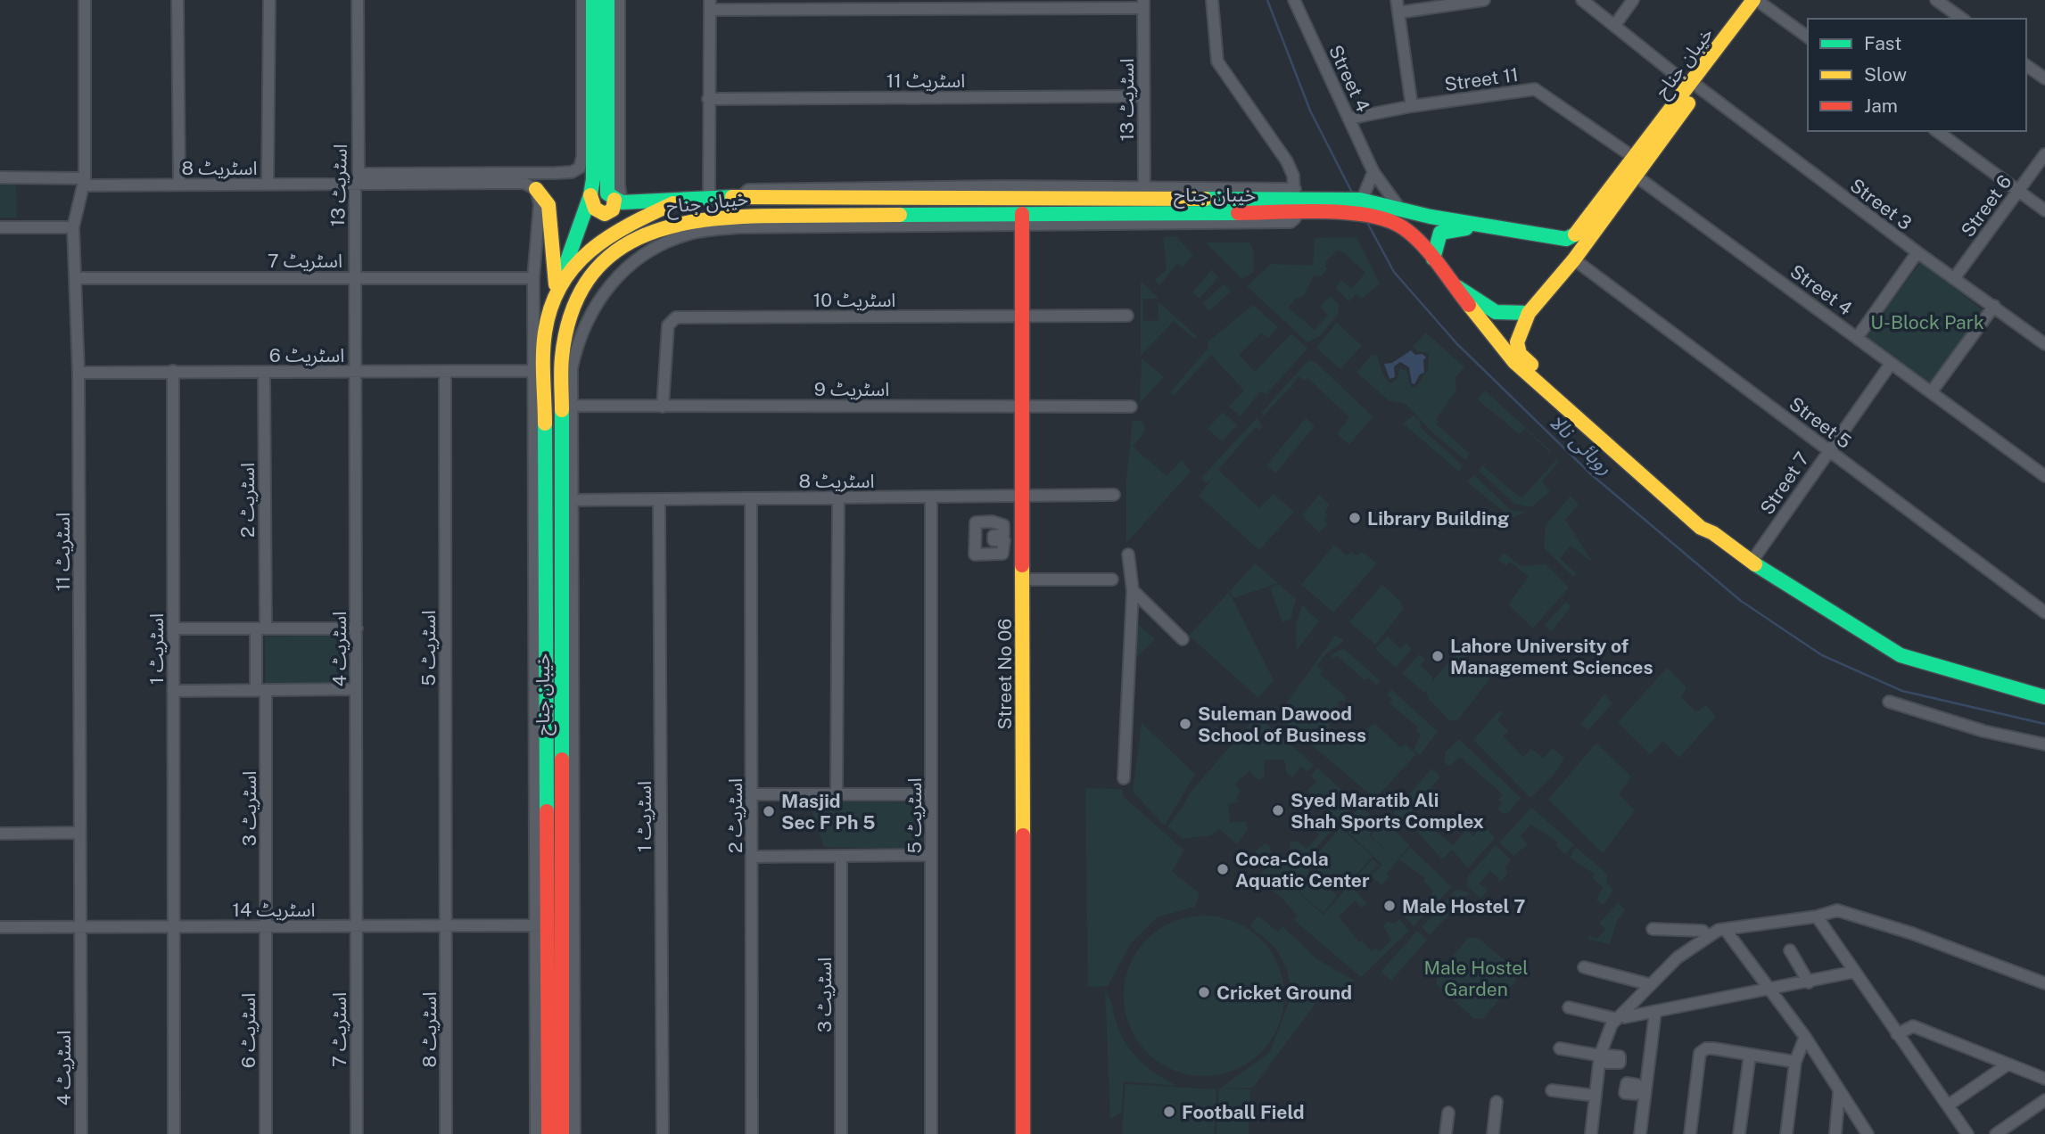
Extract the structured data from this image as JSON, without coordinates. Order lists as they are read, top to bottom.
{
  "streets": {
    "main road": ["خیبان جناح", "Street No 06"],
    "street": [
      "Street 4",
      "Street 11",
      "اسٹریٹ 11",
      "اسٹریٹ 13",
      "اسٹریٹ 8",
      "Street 3",
      "Street 6",
      "اسٹریٹ 7",
      "اسٹریٹ 10",
      "اسٹریٹ 6",
      "اسٹریٹ 9",
      "Street 5",
      "Street 7",
      "اسٹریٹ 2",
      "اسٹریٹ 5",
      "اسٹریٹ 1",
      "اسٹریٹ 4",
      "اسٹریٹ 3",
      "اسٹریٹ 14"
    ]
  },
  "crossings": [
    ["خیبان جناح", "Street 4"],
    ["خیبان جناح", "Street 11"],
    ["خیبان جناح", "اسٹریٹ 13"],
    ["خیبان جناح", "اسٹریٹ 8"],
    ["خیبان جناح", "Street 3"],
    ["خیبان جناح", "Street 5"],
    ["خیبان جناح", "Street No 06"],
    ["خیبان جناح", "اسٹریٹ 14"],
    ["Street 4", "Street 11"],
    ["Street 4", "Street 7"],
    ["اسٹریٹ 11", "اسٹریٹ 13"],
    ["اسٹریٹ 11", "اسٹریٹ 8"],
    ["اسٹریٹ 11", "اسٹریٹ 7"],
    ["اسٹریٹ 11", "اسٹریٹ 6"],
    ["اسٹریٹ 11", "اسٹریٹ 4"],
    ["اسٹریٹ 11", "اسٹریٹ 14"],
    ["اسٹریٹ 13", "اسٹریٹ 8"],
    ["اسٹریٹ 13", "اسٹریٹ 7"],
    ["اسٹریٹ 13", "اسٹریٹ 6"],
    ["اسٹریٹ 13", "اسٹریٹ 4"],
    ["اسٹریٹ 8", "اسٹریٹ 2"],
    ["اسٹریٹ 8", "اسٹریٹ 5"],
    ["اسٹریٹ 8", "اسٹریٹ 1"],
    ["اسٹریٹ 8", "Street No 06"],
    ["اسٹریٹ 8", "اسٹریٹ 14"],
    ["Street 3", "Street 6"],
    ["اسٹریٹ 7", "اسٹریٹ 4"],
    ["اسٹریٹ 7", "اسٹریٹ 14"],
    ["اسٹریٹ 10", "اسٹریٹ 9"],
    ["اسٹریٹ 10", "Street No 06"],
    ["اسٹریٹ 6", "اسٹریٹ 2"],
    ["اسٹریٹ 6", "اسٹریٹ 5"],
    ["اسٹریٹ 6", "اسٹریٹ 1"],
    ["اسٹریٹ 6", "اسٹریٹ 4"],
    ["اسٹریٹ 6", "اسٹریٹ 3"],
    ["اسٹریٹ 6", "اسٹریٹ 14"],
    ["اسٹریٹ 9", "Street No 06"],
    ["Street 5", "Street 7"],
    ["اسٹریٹ 2", "اسٹریٹ 3"],
    ["اسٹریٹ 5", "اسٹریٹ 14"],
    ["اسٹریٹ 1", "اسٹریٹ 14"],
    ["اسٹریٹ 4", "اسٹریٹ 14"],
    ["اسٹریٹ 3", "اسٹریٹ 14"]
  ],
  "water": ["روہائی نالا"],
  "parks": ["U-Block Park", "Male Hostel Garden"],
  "places": [
    "Library Building",
    "Lahore University of Management Sciences",
    "Suleman Dawood School of Business",
    "Syed Maratib Ali Shah Sports Complex",
    "Masjid Sec F Ph 5",
    "Coca-Cola Aquatic Center",
    "Male Hostel 7",
    "Cricket Ground",
    "Football Field"
  ],
  "legend": ["Fast", "Slow", "Jam"]
}
